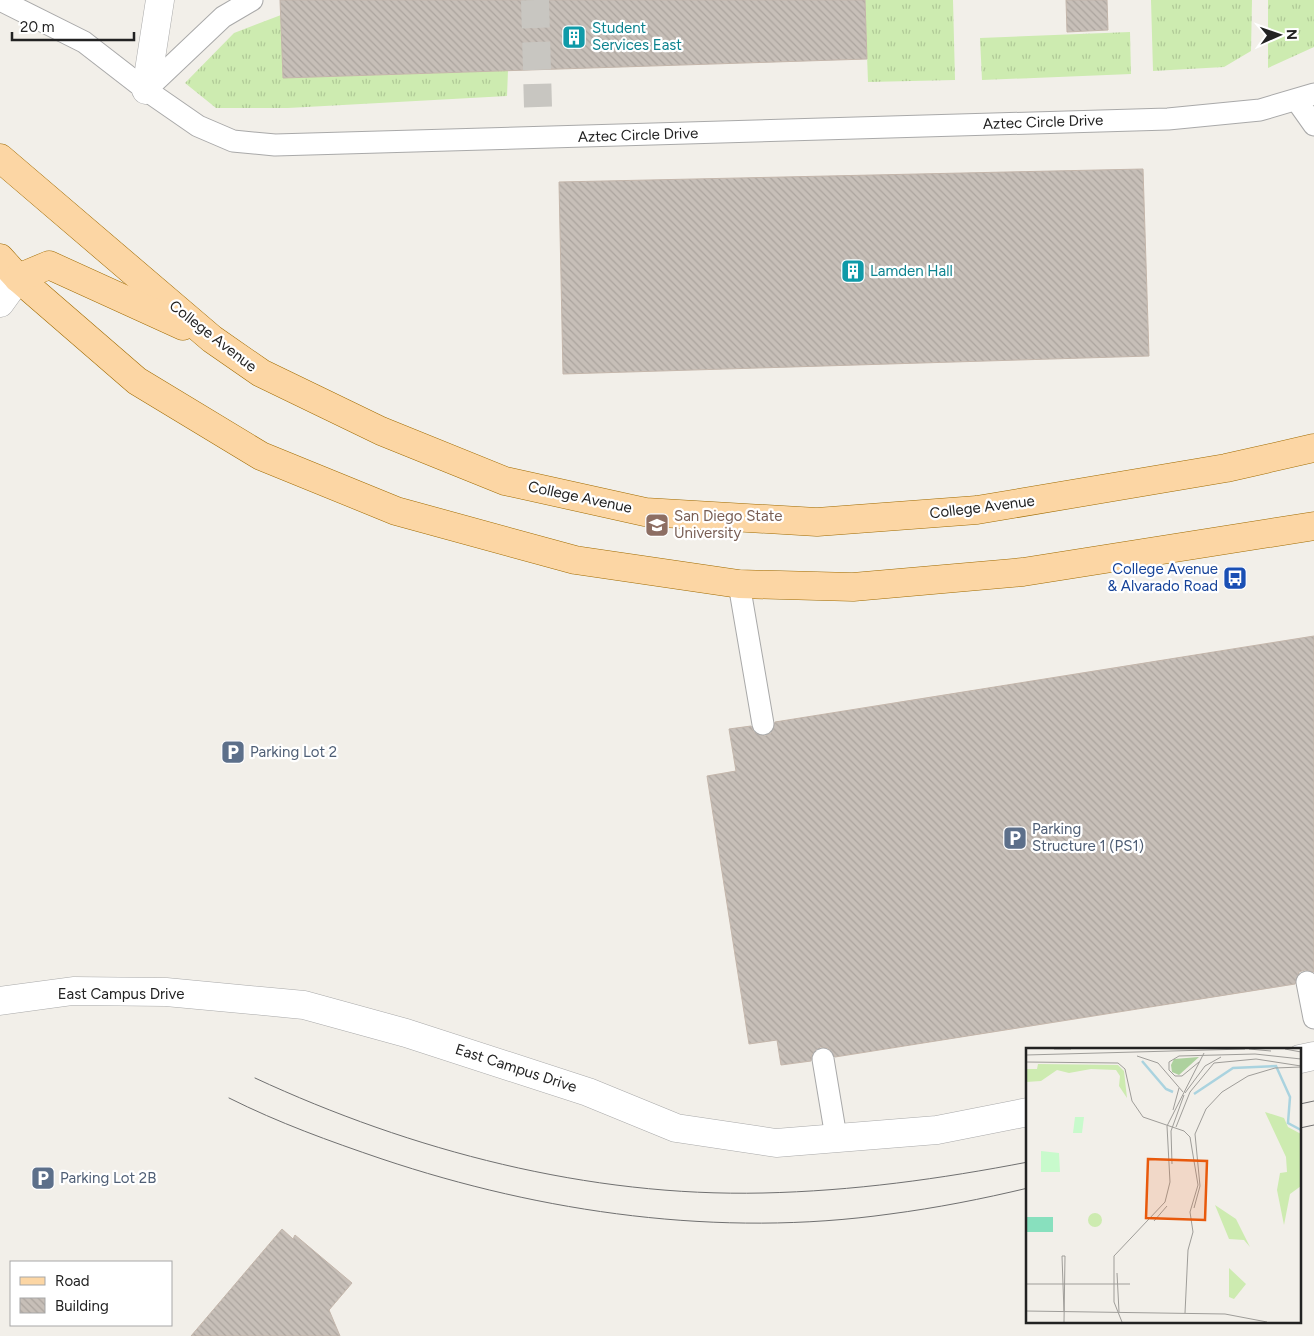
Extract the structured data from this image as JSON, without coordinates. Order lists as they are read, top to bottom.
{
  "streets": {
    "main road": ["College Avenue"],
    "street": ["East Campus Drive"],
    "lane": ["Aztec Circle Drive"]
  },
  "places": {
    "building": ["Student Services East", "Lamden Hall"],
    "school or university": ["San Diego State University"],
    "bus stop": ["College Avenue & Alvarado Road"],
    "parking": ["Parking Lot 2", "Parking Structure 1 (PS1)", "Parking Lot 2B"]
  },
  "legend": ["Road", "Building"],
  "scale_bar": "20 m",
  "north": "right"
}
